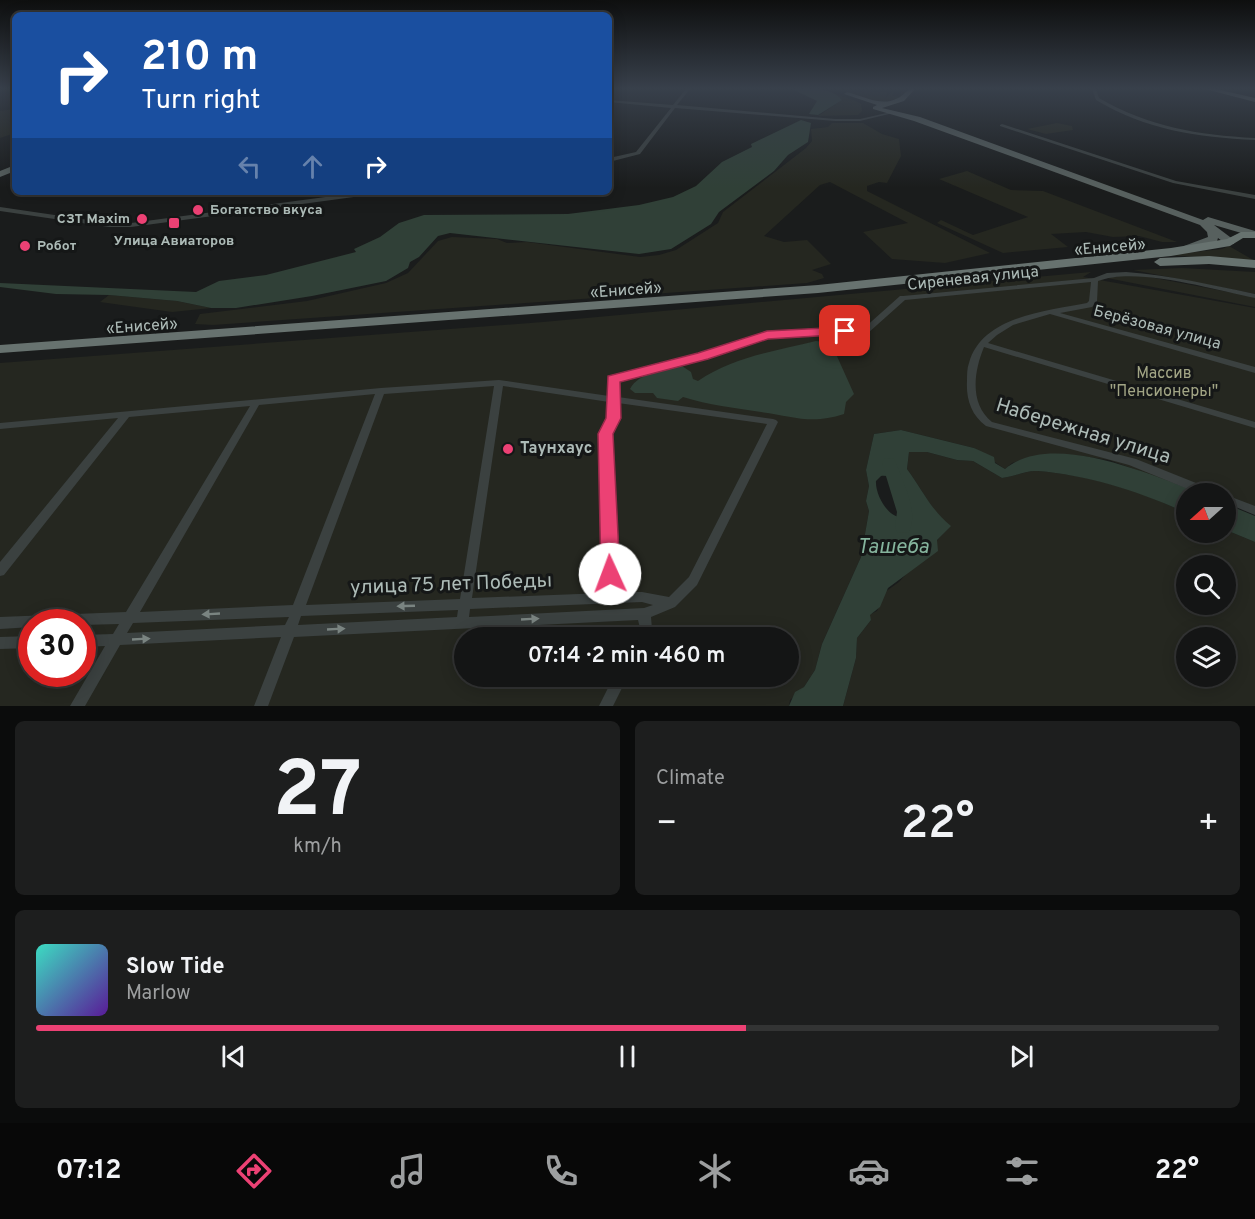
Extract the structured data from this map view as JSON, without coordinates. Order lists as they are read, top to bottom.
{
  "streets": {
    "highway": ["«Енисей»"],
    "street": [
      "Сиреневая улица",
      "Берёзовая улица",
      "Набережная улица",
      "улица 75 лет Победы"
    ]
  },
  "water": ["Ташеба"],
  "parks": ["Массив \"Пенсионеры\""],
  "places": {
    "other": [
      "Богатство вкуса",
      "СЗТ Maxim",
      "Робот",
      "Таунхаус"
    ],
    "transit": ["Улица Авиаторов"]
  },
  "north": "left",
  "page": {
    "turn": ["210 m", "Turn right"],
    "limit": "30",
    "trip": "07:14 · 2 min · 460 m",
    "tile": [
      ["27", "km/h"],
      "Climate"
    ],
    "heat": ["−", "22°", "+"],
    "song": ["Slow Tide", "Marlow"],
    "tabs": ["07:12", "22°"]
  }
}
